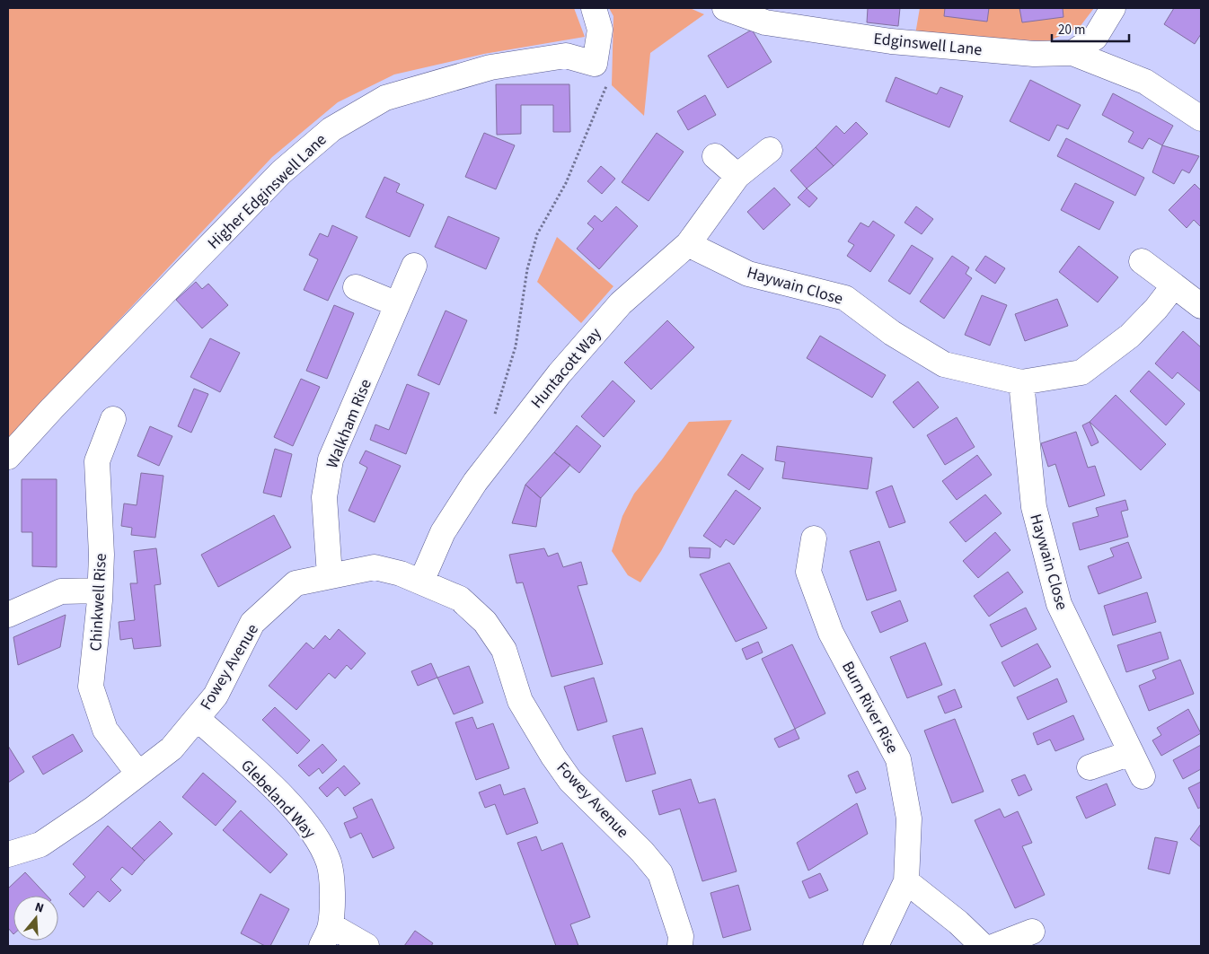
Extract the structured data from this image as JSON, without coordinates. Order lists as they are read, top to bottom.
{
  "streets": {
    "street": [
      "Edginswell Lane",
      "Higher Edginswell Lane",
      "Haywain Close",
      "Huntacott Way",
      "Walkham Rise",
      "Chinkwell Rise",
      "Fowey Avenue",
      "Burn River Rise",
      "Glebeland Way"
    ]
  },
  "crossings": [
    ["Haywain Close", "Huntacott Way"],
    ["Huntacott Way", "Fowey Avenue"],
    ["Walkham Rise", "Fowey Avenue"],
    ["Chinkwell Rise", "Fowey Avenue"],
    ["Fowey Avenue", "Glebeland Way"]
  ],
  "scale_bar": "20 m",
  "north": "top"
}
